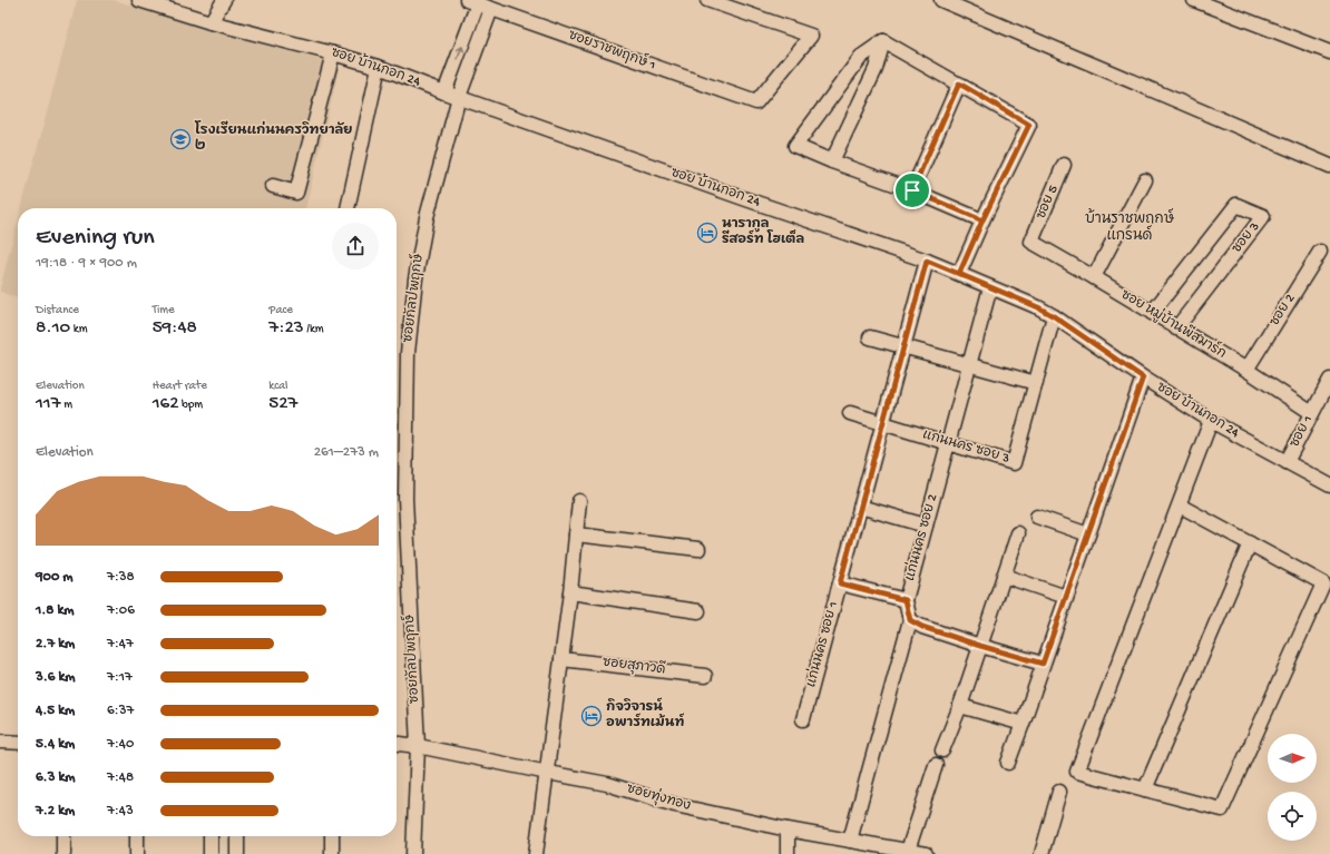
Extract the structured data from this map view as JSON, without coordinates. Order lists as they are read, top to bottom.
{
  "streets": {
    "street": [
      "ซอยราชพฤกษ์ 1",
      "ซอย บ้านกอก 24",
      "ซอย 5",
      "ซอย 3",
      "ซอยกัลปพฤกษ์",
      "ซอย 2",
      "ซอย หมู่บ้านพีสมาร์ก",
      "ซอย 1",
      "แก่นนคร ซอย 3",
      "แก่นนคร ซอย 2",
      "แก่นนคร ซอย 1",
      "ซอยสุภาวดี",
      "ซอยทุ่งทอง"
    ]
  },
  "crossings": [
    ["ซอยราชพฤกษ์ 1", "ซอยกัลปพฤกษ์"],
    ["ซอย บ้านกอก 24", "ซอยกัลปพฤกษ์"],
    ["ซอย บ้านกอก 24", "ซอย 1"],
    ["ซอย บ้านกอก 24", "แก่นนคร ซอย 3"],
    ["ซอย บ้านกอก 24", "แก่นนคร ซอย 2"],
    ["ซอย บ้านกอก 24", "แก่นนคร ซอย 1"],
    ["ซอย 5", "ซอย หมู่บ้านพีสมาร์ก"],
    ["ซอย 3", "ซอย หมู่บ้านพีสมาร์ก"],
    ["ซอยกัลปพฤกษ์", "ซอยทุ่งทอง"],
    ["ซอย 2", "ซอย หมู่บ้านพีสมาร์ก"],
    ["ซอย หมู่บ้านพีสมาร์ก", "ซอย 1"],
    ["แก่นนคร ซอย 3", "แก่นนคร ซอย 2"],
    ["แก่นนคร ซอย 3", "แก่นนคร ซอย 1"],
    ["แก่นนคร ซอย 2", "ซอยทุ่งทอง"]
  ],
  "districts": ["บ้านราชพฤกษ์ แกรนด์"],
  "places": {
    "school or university": ["โรงเรียนแก่นนครวิทยาลัย ๒"],
    "hotel": ["นารากูล รีสอร์ท โฮเต็ล", "กิจวิจารน์ อพาร์ทเม้นท์"]
  },
  "north": "right",
  "page": {
    "heading": ["Evening run", "19:18 · 9 × 900 m"],
    "stats": [
      ["Distance", "8.10 km"],
      ["Time", "59:48"],
      ["Pace", "7:23 /km"],
      ["Elevation", "117 m"],
      ["Heart rate", "162 bpm"],
      ["kcal", "527"]
    ],
    "chart": ["Elevation", "261–273 m"],
    "list": [
      {
        "name": "900 m",
        "note": "7:38"
      },
      {
        "name": "1.8 km",
        "note": "7:06"
      },
      {
        "name": "2.7 km",
        "note": "7:47"
      },
      {
        "name": "3.6 km",
        "note": "7:17"
      },
      {
        "name": "4.5 km",
        "note": "6:37"
      },
      {
        "name": "5.4 km",
        "note": "7:40"
      },
      {
        "name": "6.3 km",
        "note": "7:48"
      },
      {
        "name": "7.2 km",
        "note": "7:43"
      }
    ]
  }
}
